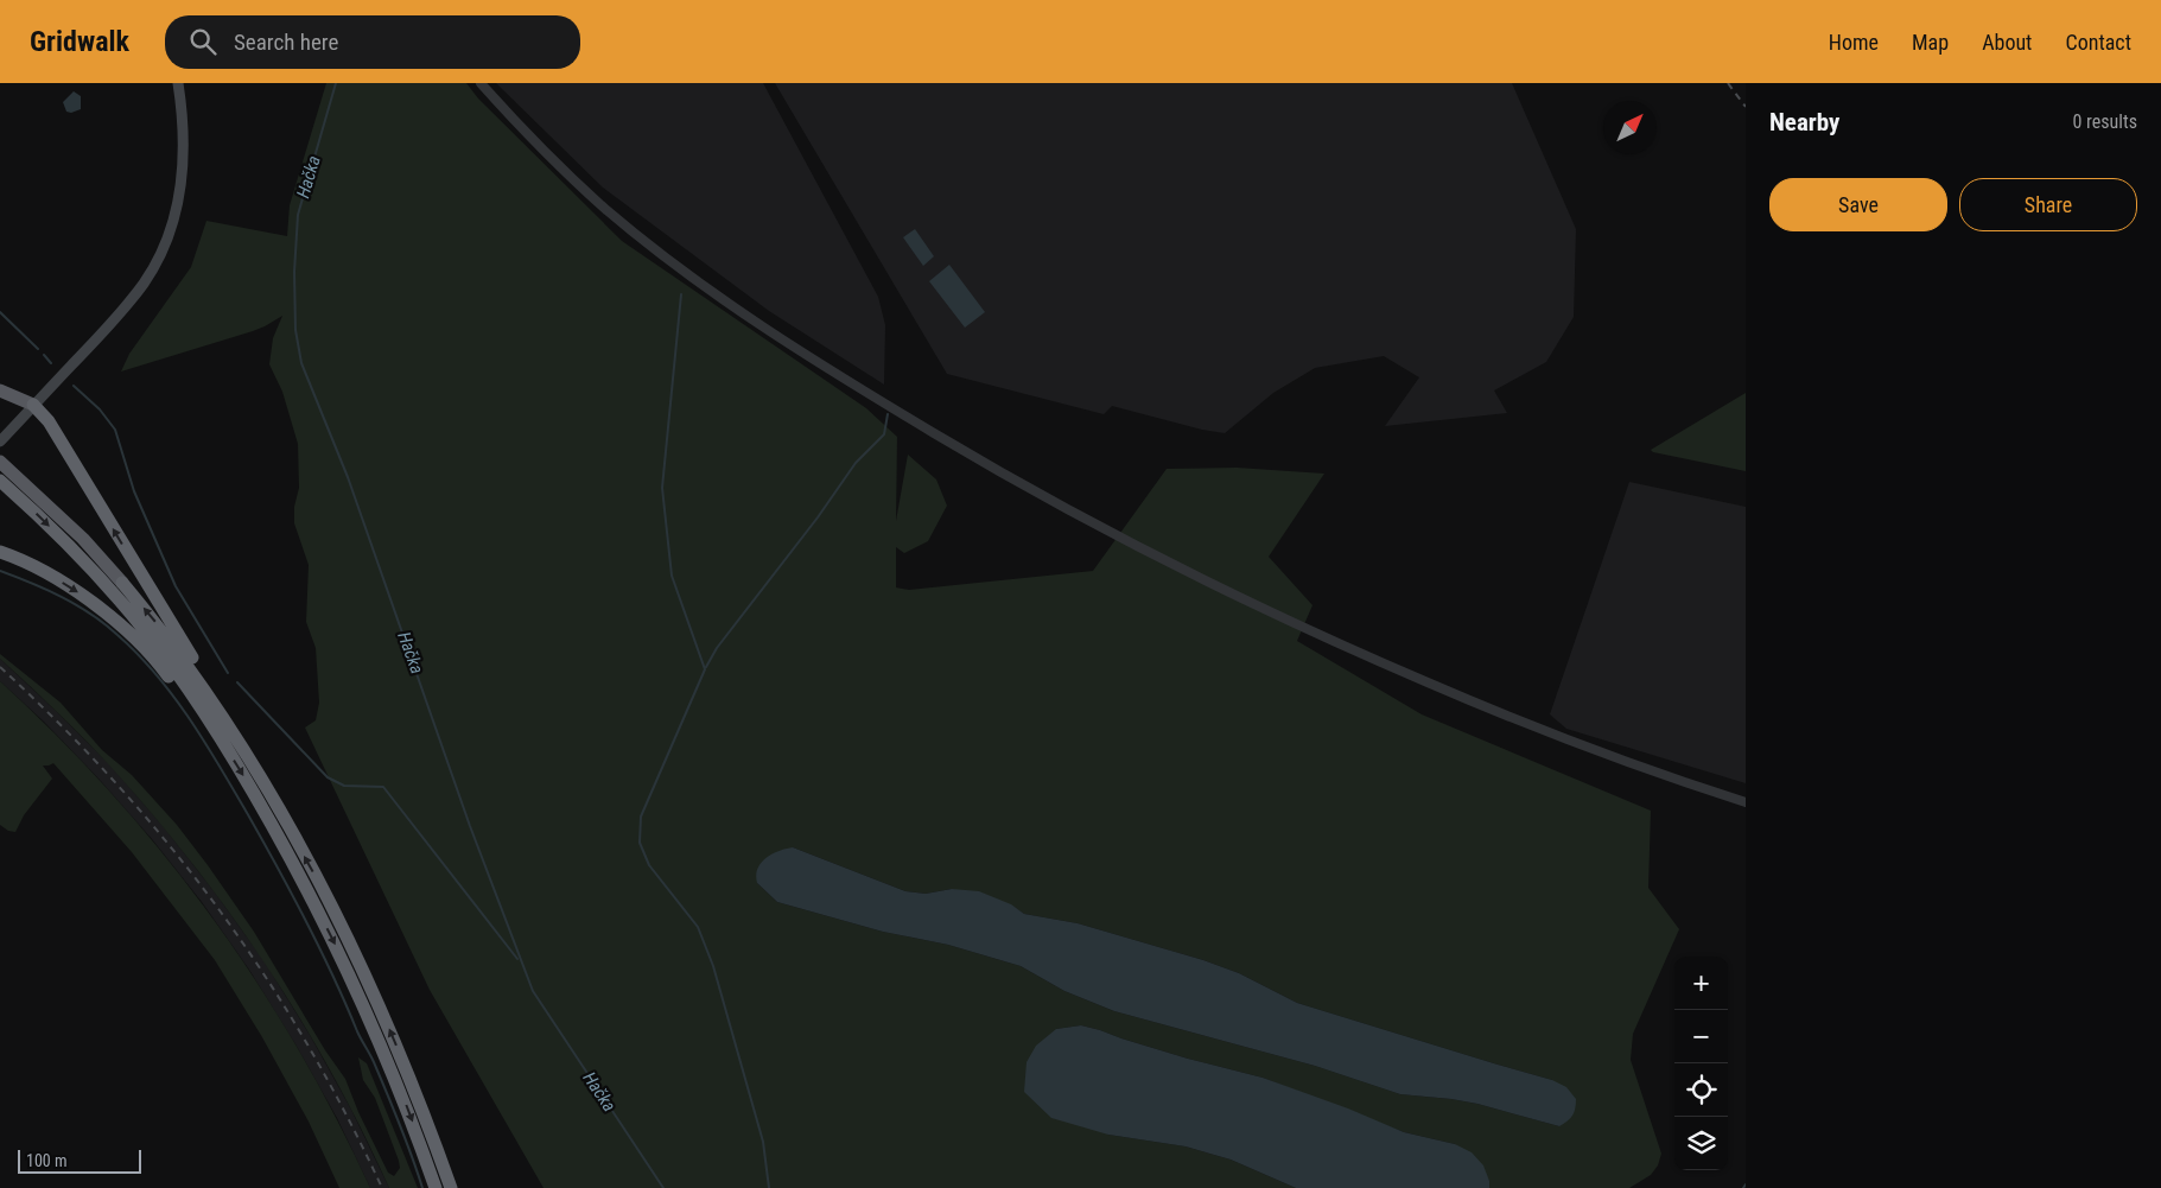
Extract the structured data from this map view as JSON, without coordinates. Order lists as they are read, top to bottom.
{
  "water": ["Hačka"],
  "scale_bar": "100 m",
  "north": "top right",
  "page": {
    "header": "Gridwalk",
    "search": "Search here",
    "nav": [
      "Home",
      "Map",
      "About",
      "Contact"
    ],
    "heading": ["Nearby", "0 results"],
    "buttons": ["Save", "Share"],
    "map_buttons": ["+", "−"],
    "scale": "100 m"
  }
}
